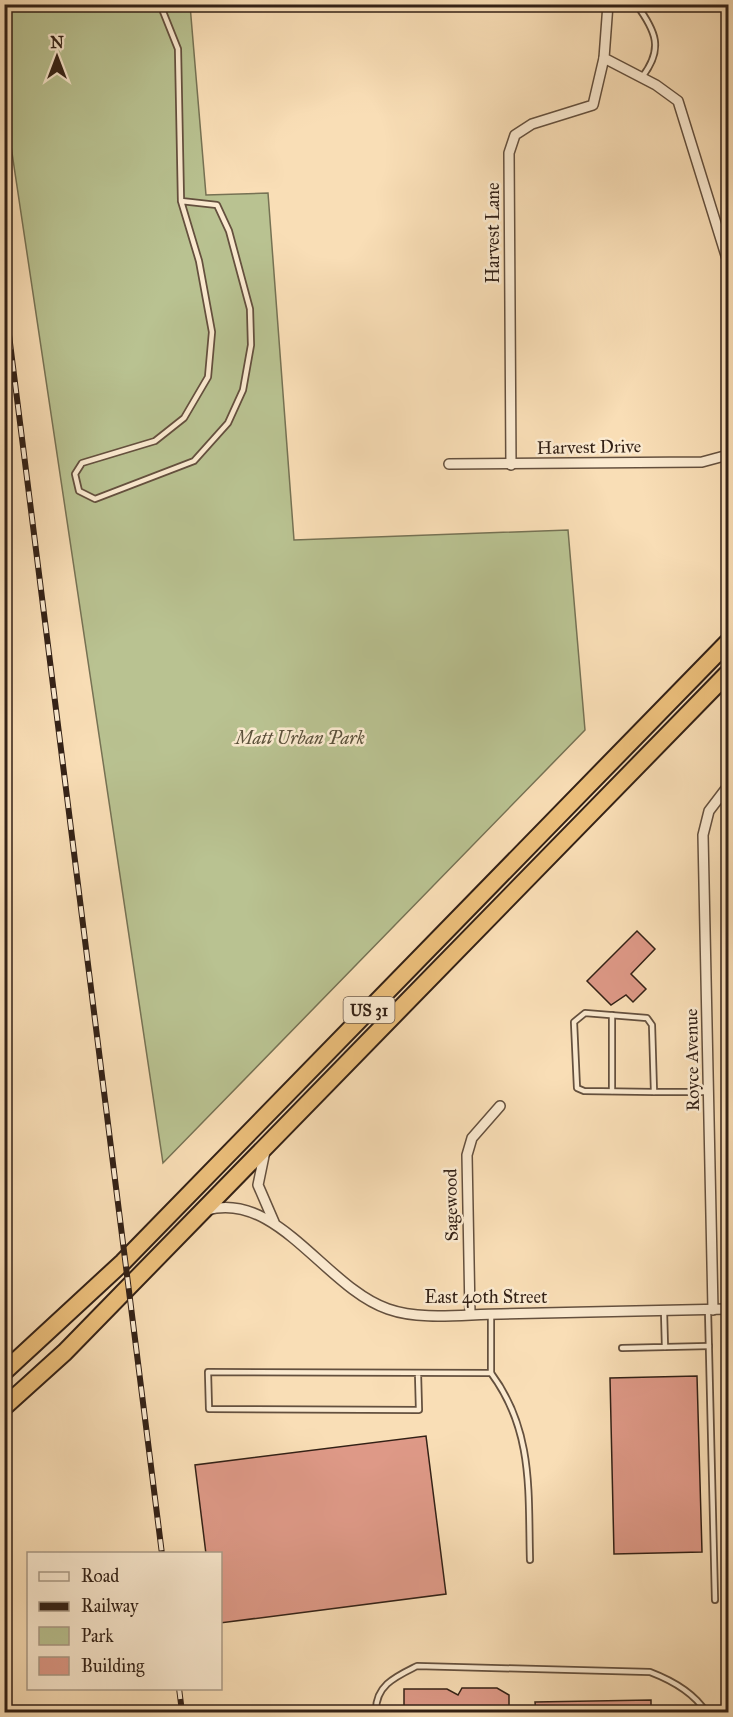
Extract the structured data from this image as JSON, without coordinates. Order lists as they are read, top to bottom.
{
  "streets": {
    "highway": ["US 31"],
    "street": [
      "Harvest Lane",
      "Harvest Drive",
      "Royce Avenue",
      "Sagewood",
      "East 40th Street"
    ]
  },
  "crossings": [
    ["Harvest Lane", "Harvest Drive"],
    ["Royce Avenue", "East 40th Street"],
    ["Sagewood", "East 40th Street"]
  ],
  "parks": ["Matt Urban Park"],
  "legend": [
    "Road",
    "Railway",
    "Park",
    "Building"
  ],
  "north": "top"
}
